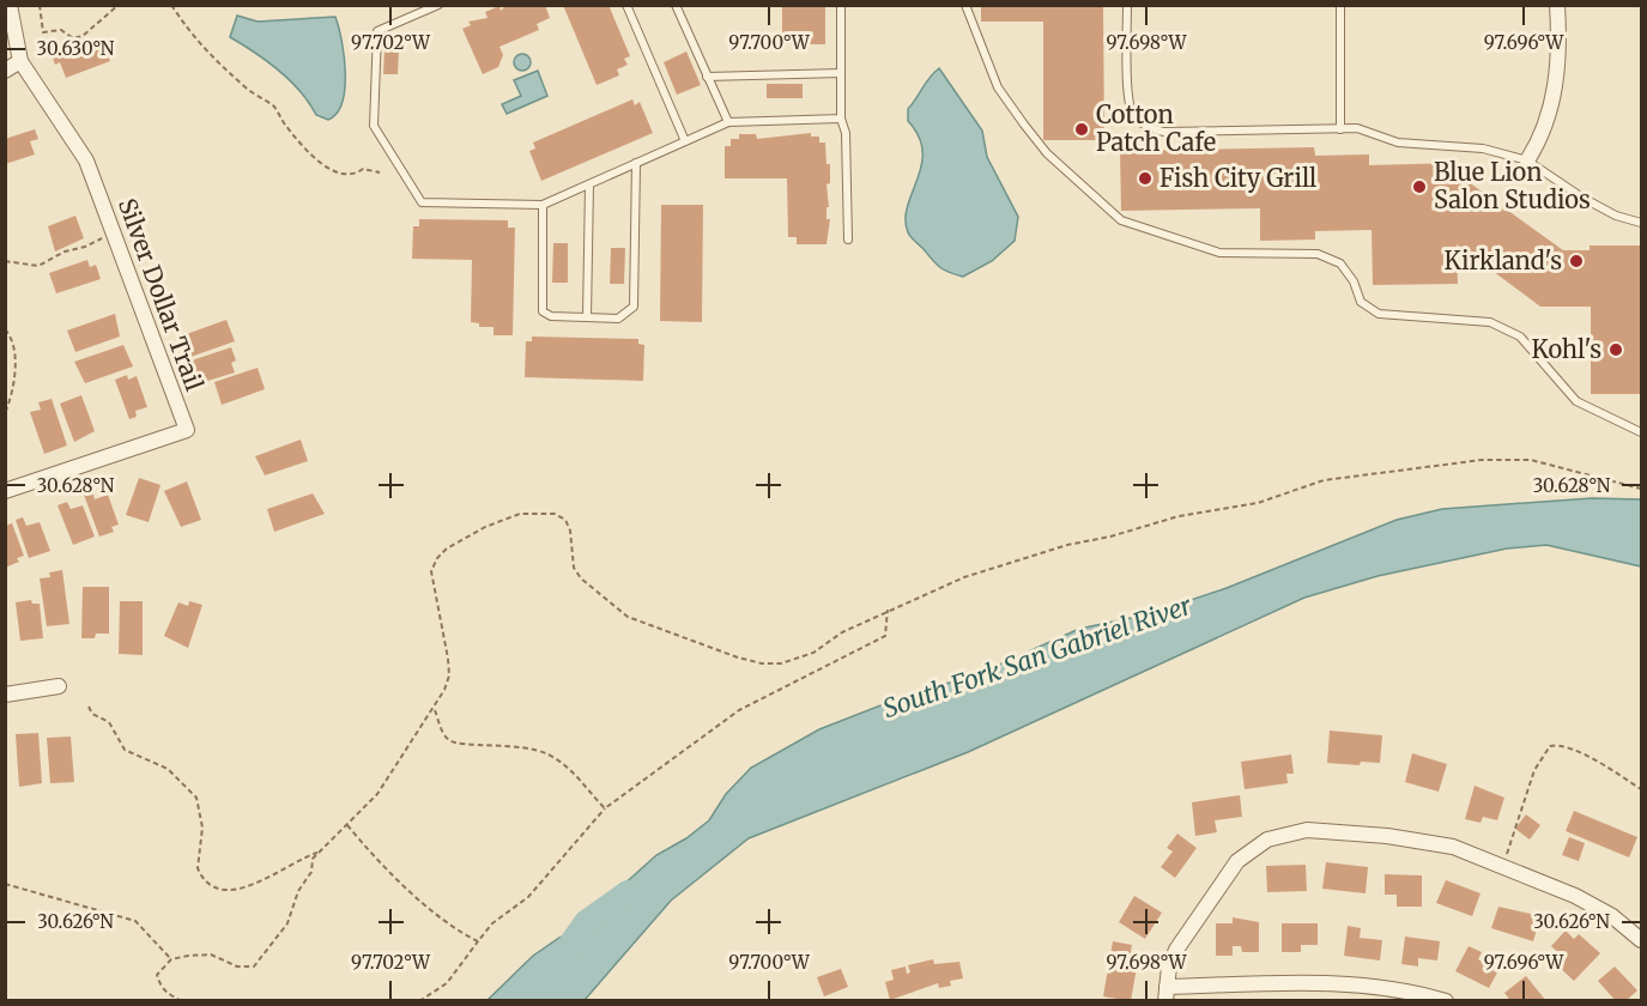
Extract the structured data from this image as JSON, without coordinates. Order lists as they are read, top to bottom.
{
  "streets": {
    "street": ["Silver Dollar Trail"]
  },
  "water": ["South Fork San Gabriel River"],
  "places": [
    "Cotton Patch Cafe",
    "Fish City Grill",
    "Blue Lion Salon Studios",
    "Kirkland's",
    "Kohl's"
  ],
  "coordinates": [
    "97.702°W",
    "97.700°W",
    "97.698°W",
    "97.696°W",
    "30.630°N",
    "30.628°N",
    "30.626°N"
  ]
}
